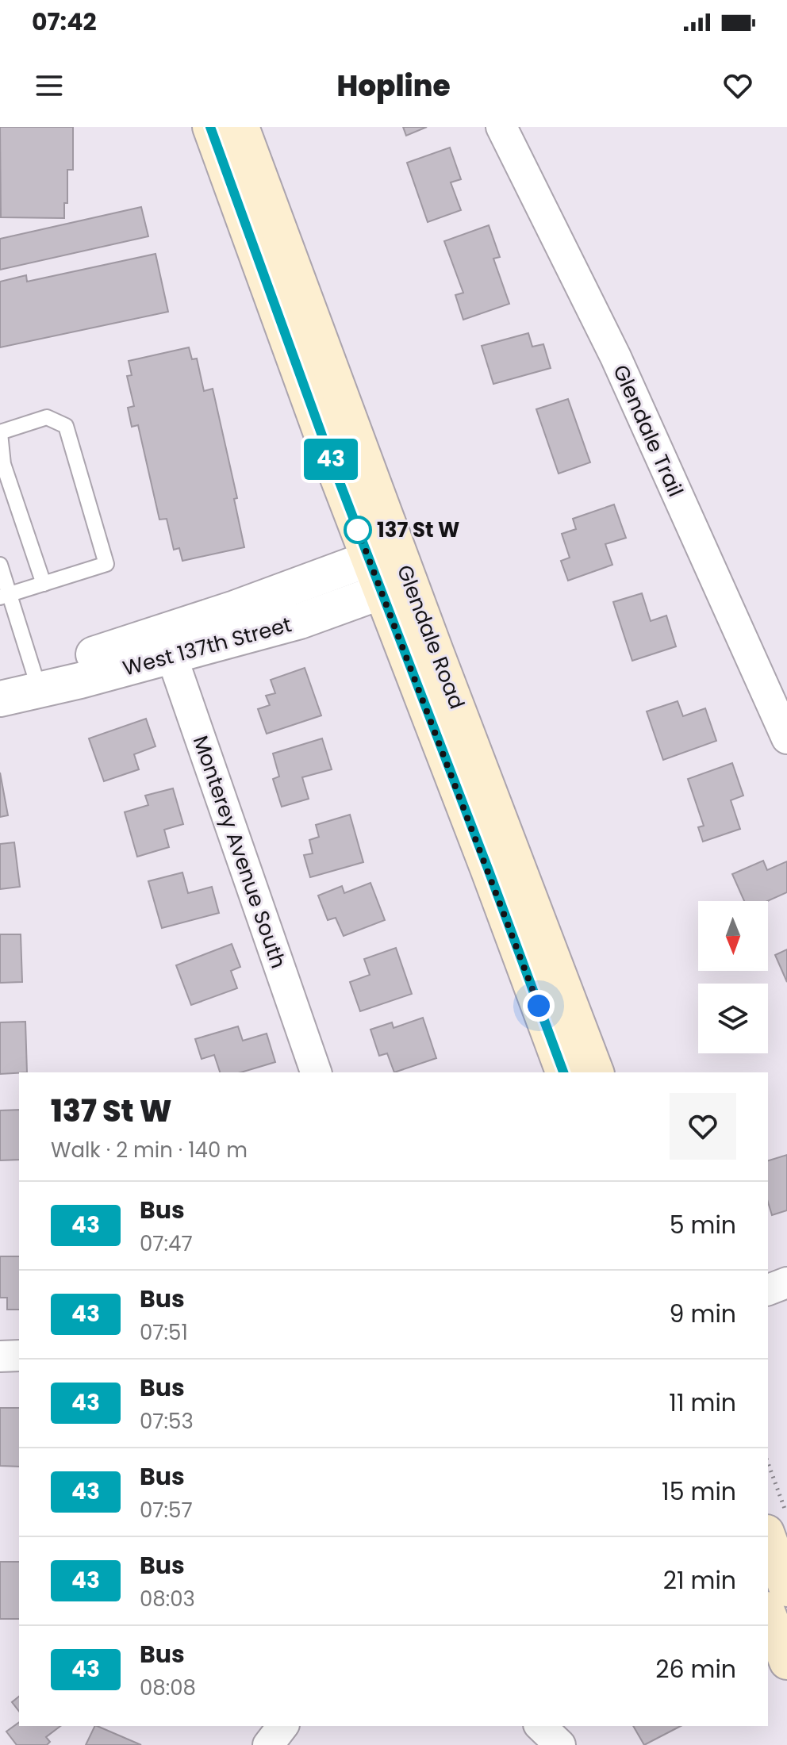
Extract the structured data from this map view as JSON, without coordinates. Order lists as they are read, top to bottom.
{
  "streets": {
    "main road": ["Glendale Road"],
    "street": ["Glendale Trail", "West 137th Street", "Monterey Avenue South"]
  },
  "crossings": [
    ["Glendale Road", "West 137th Street"],
    ["West 137th Street", "Monterey Avenue South"]
  ],
  "places": ["137 St W"],
  "lines": ["bus line 43"],
  "north": "bottom",
  "page": {
    "status": "07:42",
    "header": "Hopline",
    "on_map": "43",
    "heading": ["137 St W", "Walk · 2 min · 140 m"],
    "list": [
      {
        "mark": "43",
        "name": "Bus",
        "note": "07:47",
        "value": "5 min"
      },
      {
        "mark": "43",
        "name": "Bus",
        "note": "07:51",
        "value": "9 min"
      },
      {
        "mark": "43",
        "name": "Bus",
        "note": "07:53",
        "value": "11 min"
      },
      {
        "mark": "43",
        "name": "Bus",
        "note": "07:57",
        "value": "15 min"
      },
      {
        "mark": "43",
        "name": "Bus",
        "note": "08:03",
        "value": "21 min"
      },
      {
        "mark": "43",
        "name": "Bus",
        "note": "08:08",
        "value": "26 min"
      }
    ]
  }
}
